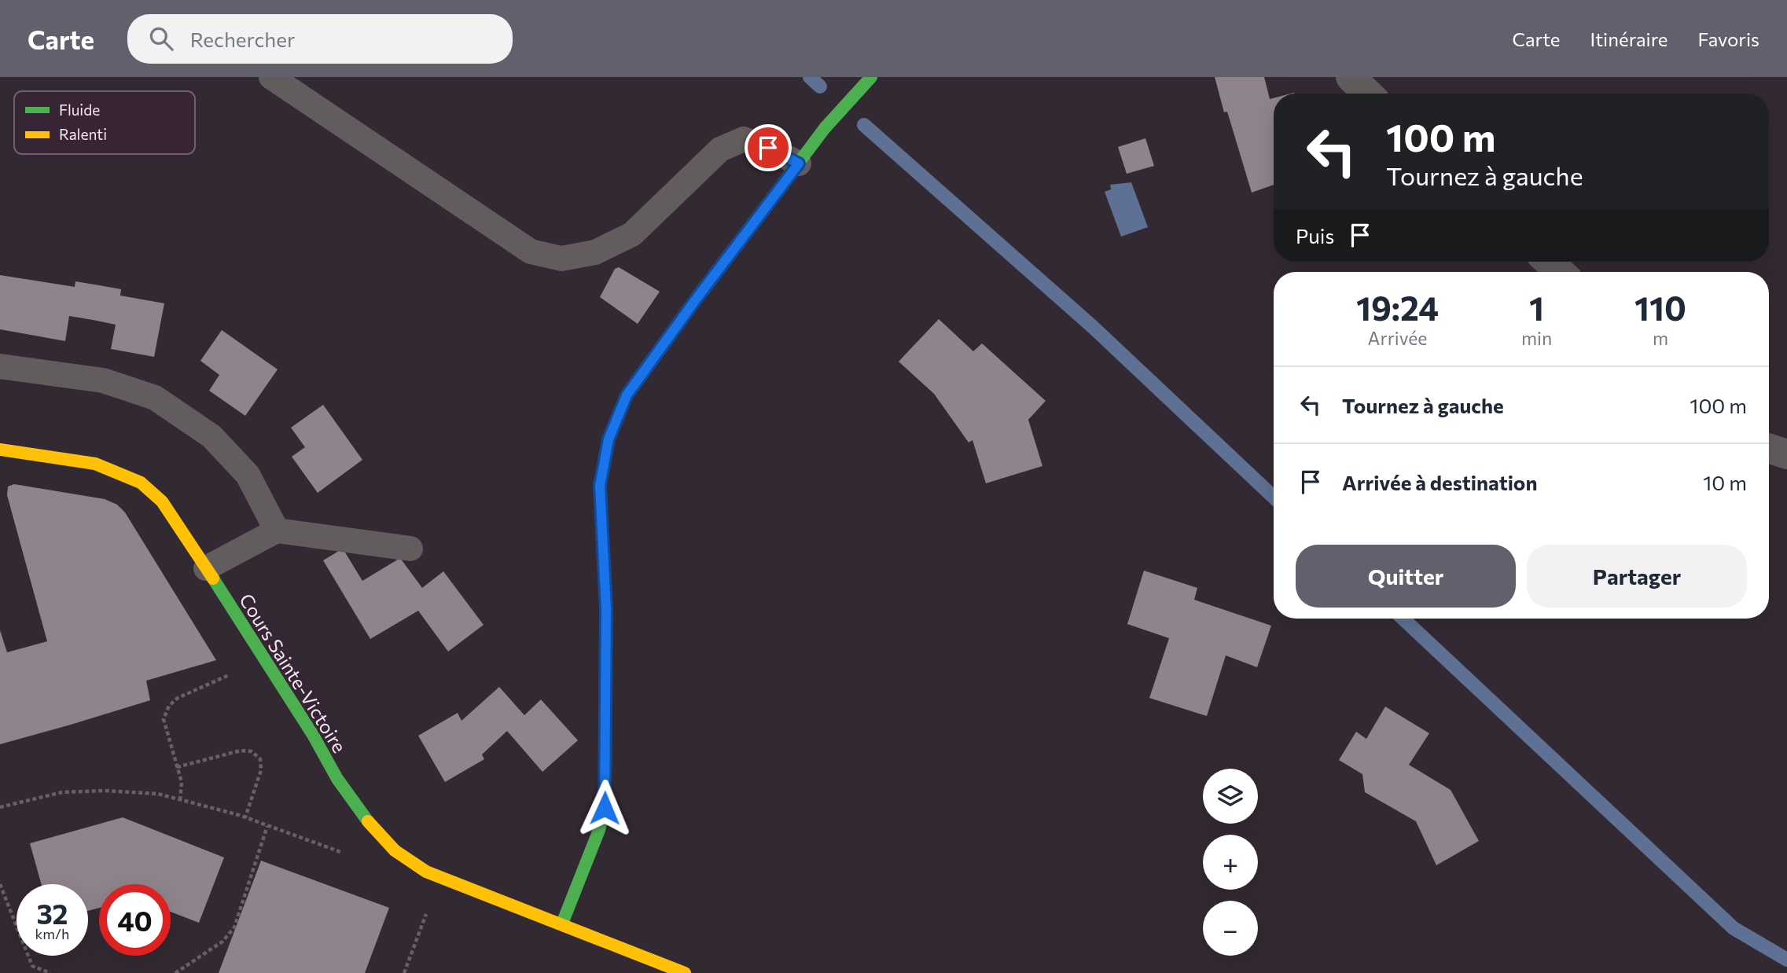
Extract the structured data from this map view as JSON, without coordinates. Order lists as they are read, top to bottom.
{
  "streets": {
    "street": ["Cours Sainte-Victoire"]
  },
  "legend": ["Fluide", "Ralenti"],
  "page": {
    "header": "Carte",
    "search": "Rechercher",
    "nav": ["Carte", "Itinéraire", "Favoris"],
    "turn": ["100 m", "Tournez à gauche"],
    "then": "Puis",
    "eta": [
      "19:24",
      "Arrivée",
      "1",
      "min",
      "110",
      "m"
    ],
    "list": [
      {
        "name": "Tournez à gauche",
        "value": "100 m"
      },
      {
        "name": "Arrivée à destination",
        "value": "10 m"
      }
    ],
    "buttons": ["Quitter", "Partager"],
    "map_buttons": ["+", "−"],
    "speed": "32 km/h",
    "limit": "40"
  }
}
